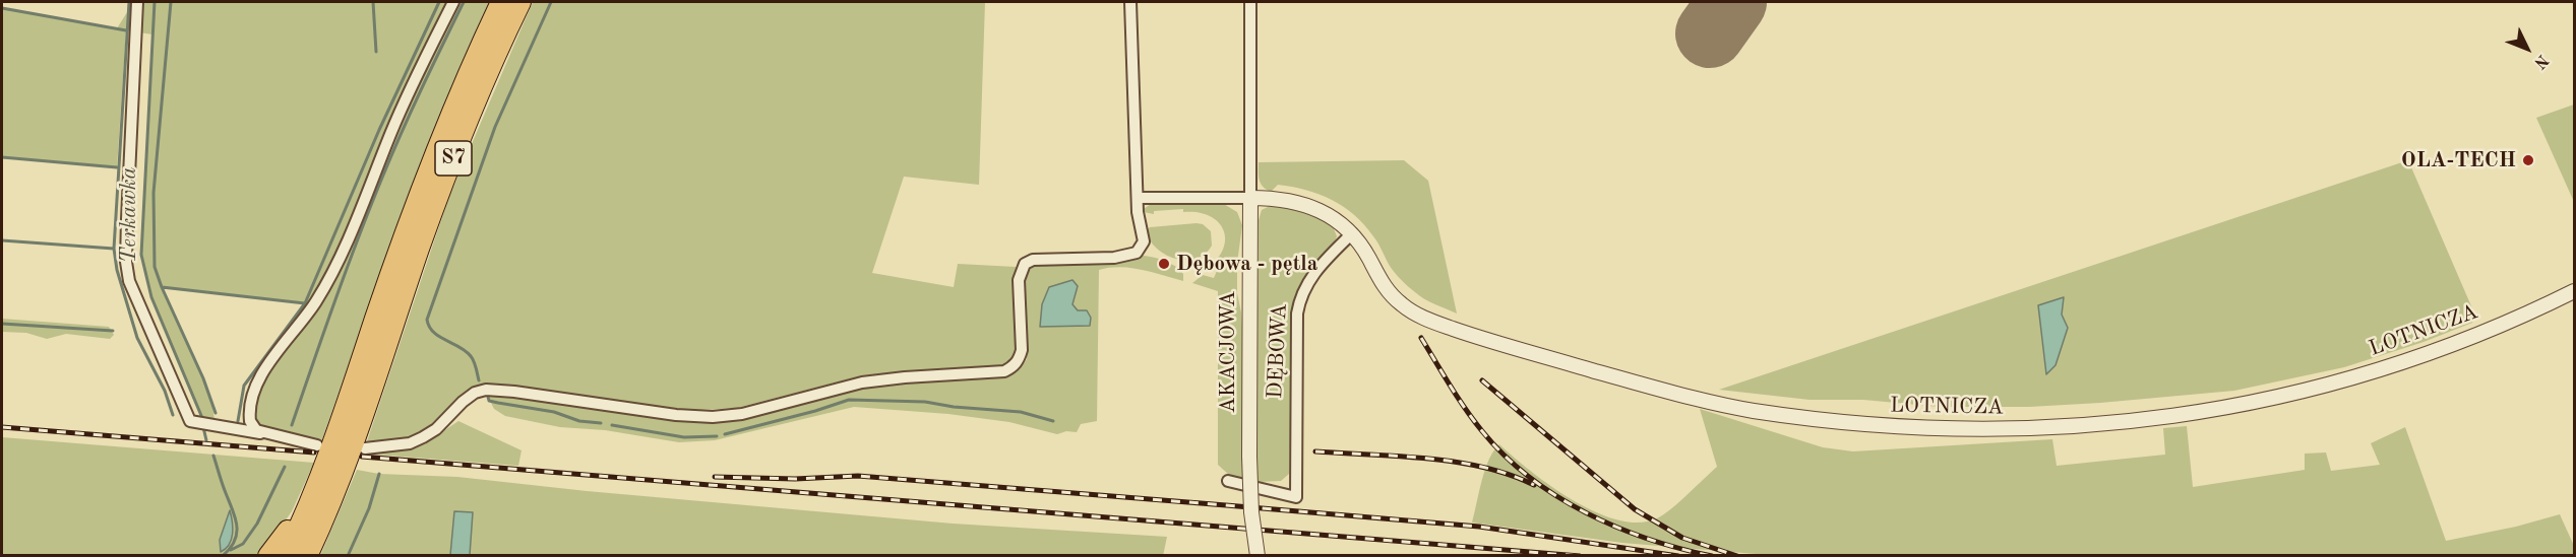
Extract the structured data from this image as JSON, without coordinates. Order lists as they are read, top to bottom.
{
  "streets": {
    "highway": ["S7"],
    "street": ["LOTNICZA", "DĘBOWA", "AKACJOWA"]
  },
  "crossings": [
    ["LOTNICZA", "DĘBOWA"]
  ],
  "water": ["Terkawka"],
  "places": ["OLA-TECH", "Dębowa - pętla"],
  "north": "bottom right"
}
